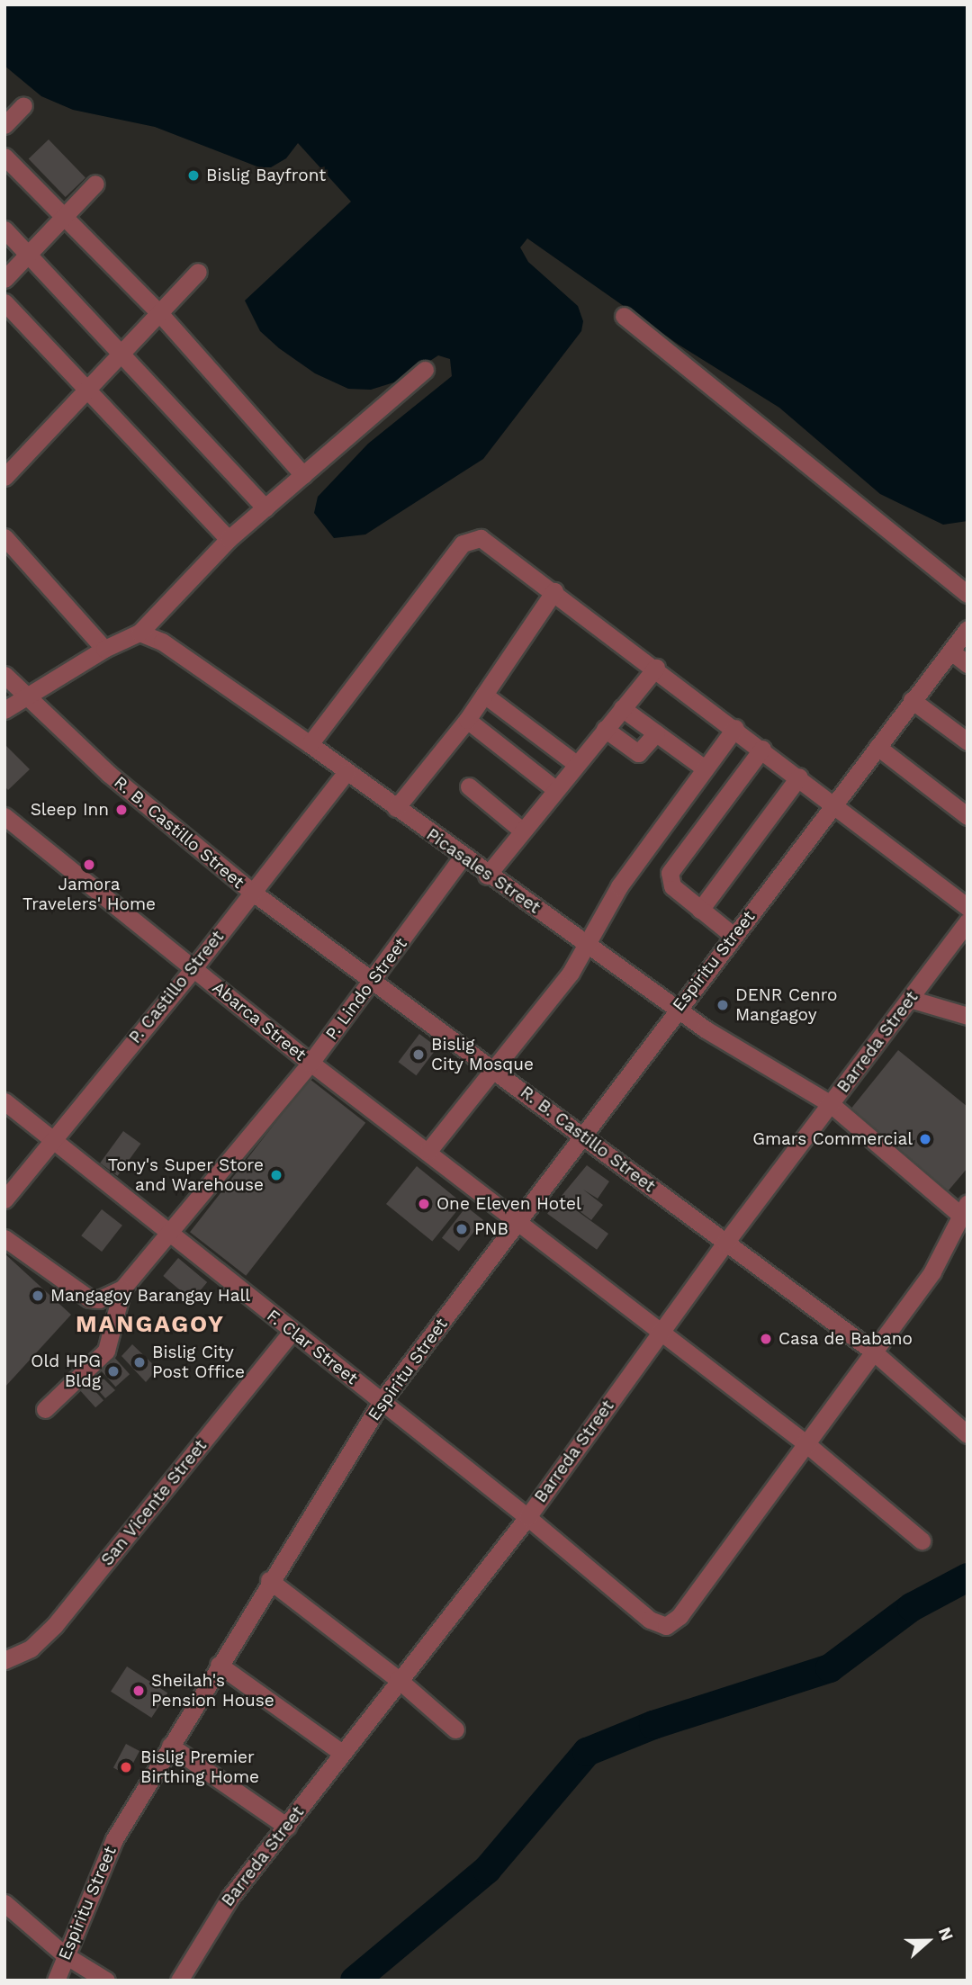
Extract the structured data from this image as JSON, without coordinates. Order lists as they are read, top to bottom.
{
  "streets": {
    "street": [
      "R. B. Castillo Street",
      "Picasales Street",
      "Espiritu Street",
      "P. Castillo Street",
      "P. Lindo Street",
      "Abarca Street",
      "Barreda Street",
      "F. Clar Street",
      "San Vicente Street"
    ]
  },
  "crossings": [
    ["R. B. Castillo Street", "Espiritu Street"],
    ["R. B. Castillo Street", "P. Castillo Street"],
    ["R. B. Castillo Street", "P. Lindo Street"],
    ["R. B. Castillo Street", "Barreda Street"],
    ["Picasales Street", "Espiritu Street"],
    ["Picasales Street", "P. Castillo Street"],
    ["Picasales Street", "P. Lindo Street"],
    ["Picasales Street", "Barreda Street"],
    ["Espiritu Street", "Abarca Street"],
    ["Espiritu Street", "F. Clar Street"],
    ["P. Castillo Street", "Abarca Street"],
    ["P. Castillo Street", "F. Clar Street"],
    ["P. Lindo Street", "Abarca Street"],
    ["P. Lindo Street", "F. Clar Street"],
    ["Abarca Street", "Barreda Street"],
    ["Abarca Street", "F. Clar Street"],
    ["Barreda Street", "F. Clar Street"],
    ["F. Clar Street", "San Vicente Street"]
  ],
  "districts": ["MANGAGOY"],
  "places": [
    "Bislig Bayfront",
    "Sleep Inn",
    "Jamora Travelers' Home",
    "DENR Cenro Mangagoy",
    "Bislig City Mosque",
    "Gmars Commercial",
    "Tony's Super Store and Warehouse",
    "One Eleven Hotel",
    "PNB",
    "Mangagoy Barangay Hall",
    "Casa de Babano",
    "Bislig City Post Office",
    "Old HPG Bldg",
    "Sheilah's Pension House",
    "Bislig Premier Birthing Home"
  ],
  "north": "right"
}
